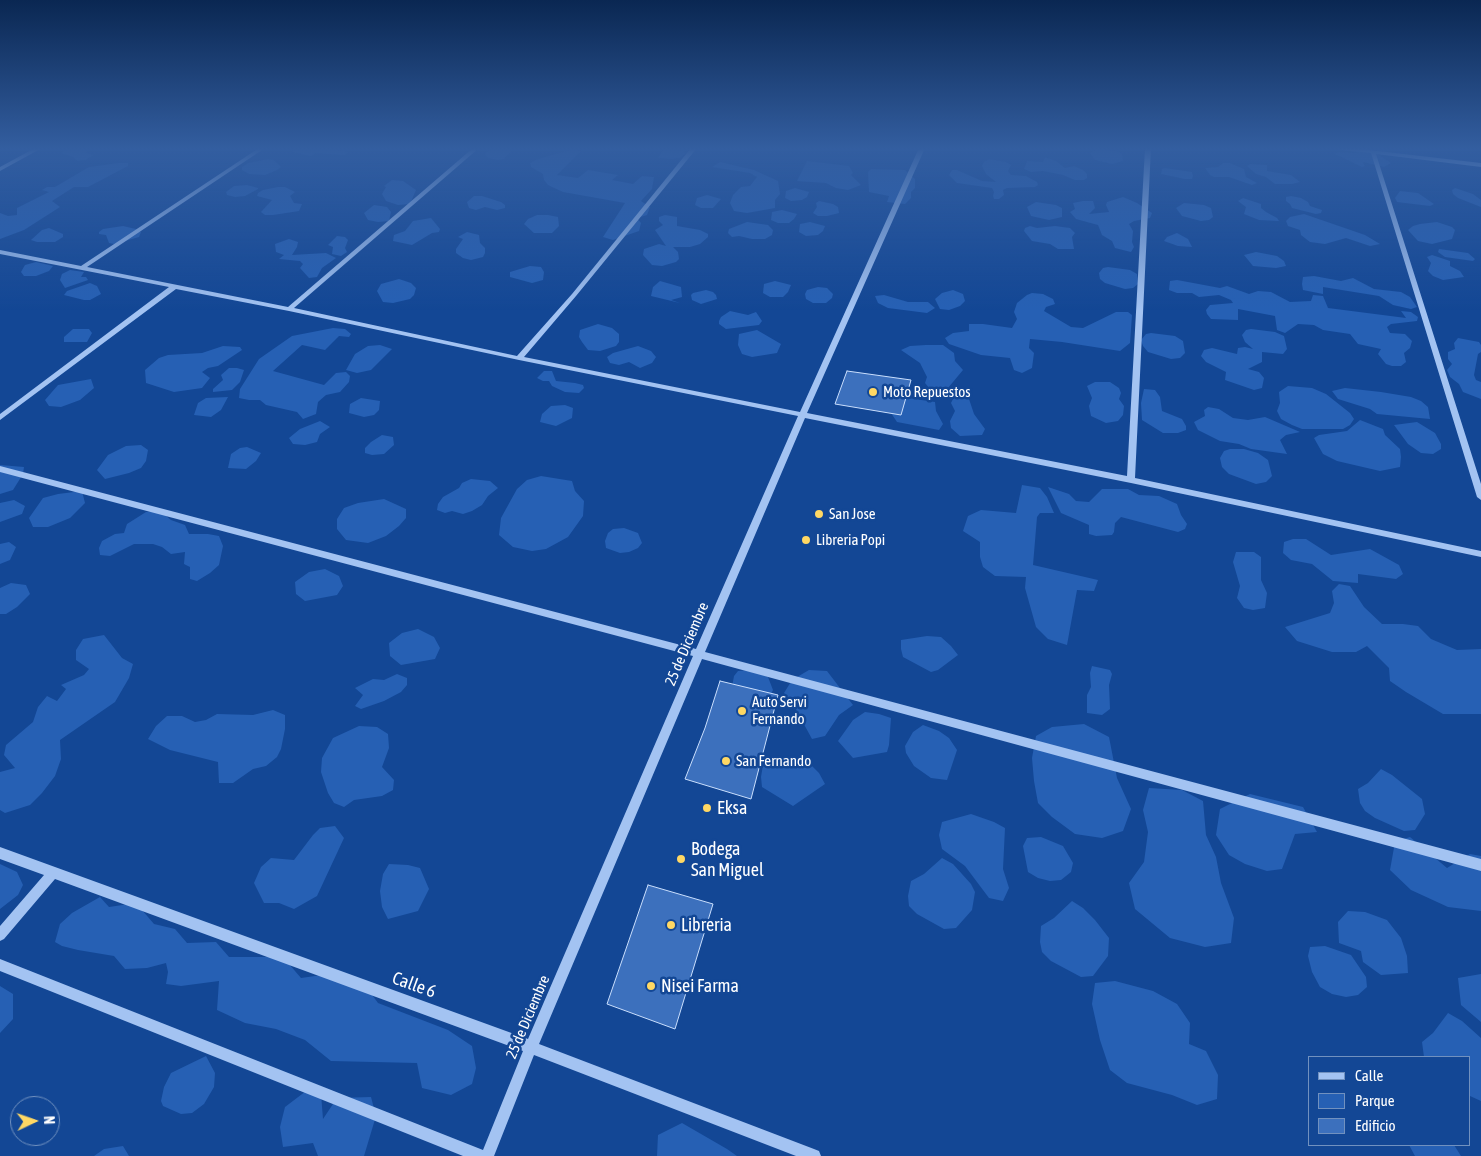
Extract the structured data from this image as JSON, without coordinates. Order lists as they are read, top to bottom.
{
  "streets": {
    "street": ["25 de Diciembre", "Calle 6"]
  },
  "crossings": [
    ["25 de Diciembre", "Calle 6"]
  ],
  "places": [
    "Moto Repuestos",
    "San Jose",
    "Libreria Popi",
    "Auto Servi Fernando",
    "San Fernando",
    "Eksa",
    "Bodega San Miguel",
    "Libreria",
    "Nisei Farma"
  ],
  "legend": ["Calle", "Parque", "Edificio"],
  "north": "right"
}
